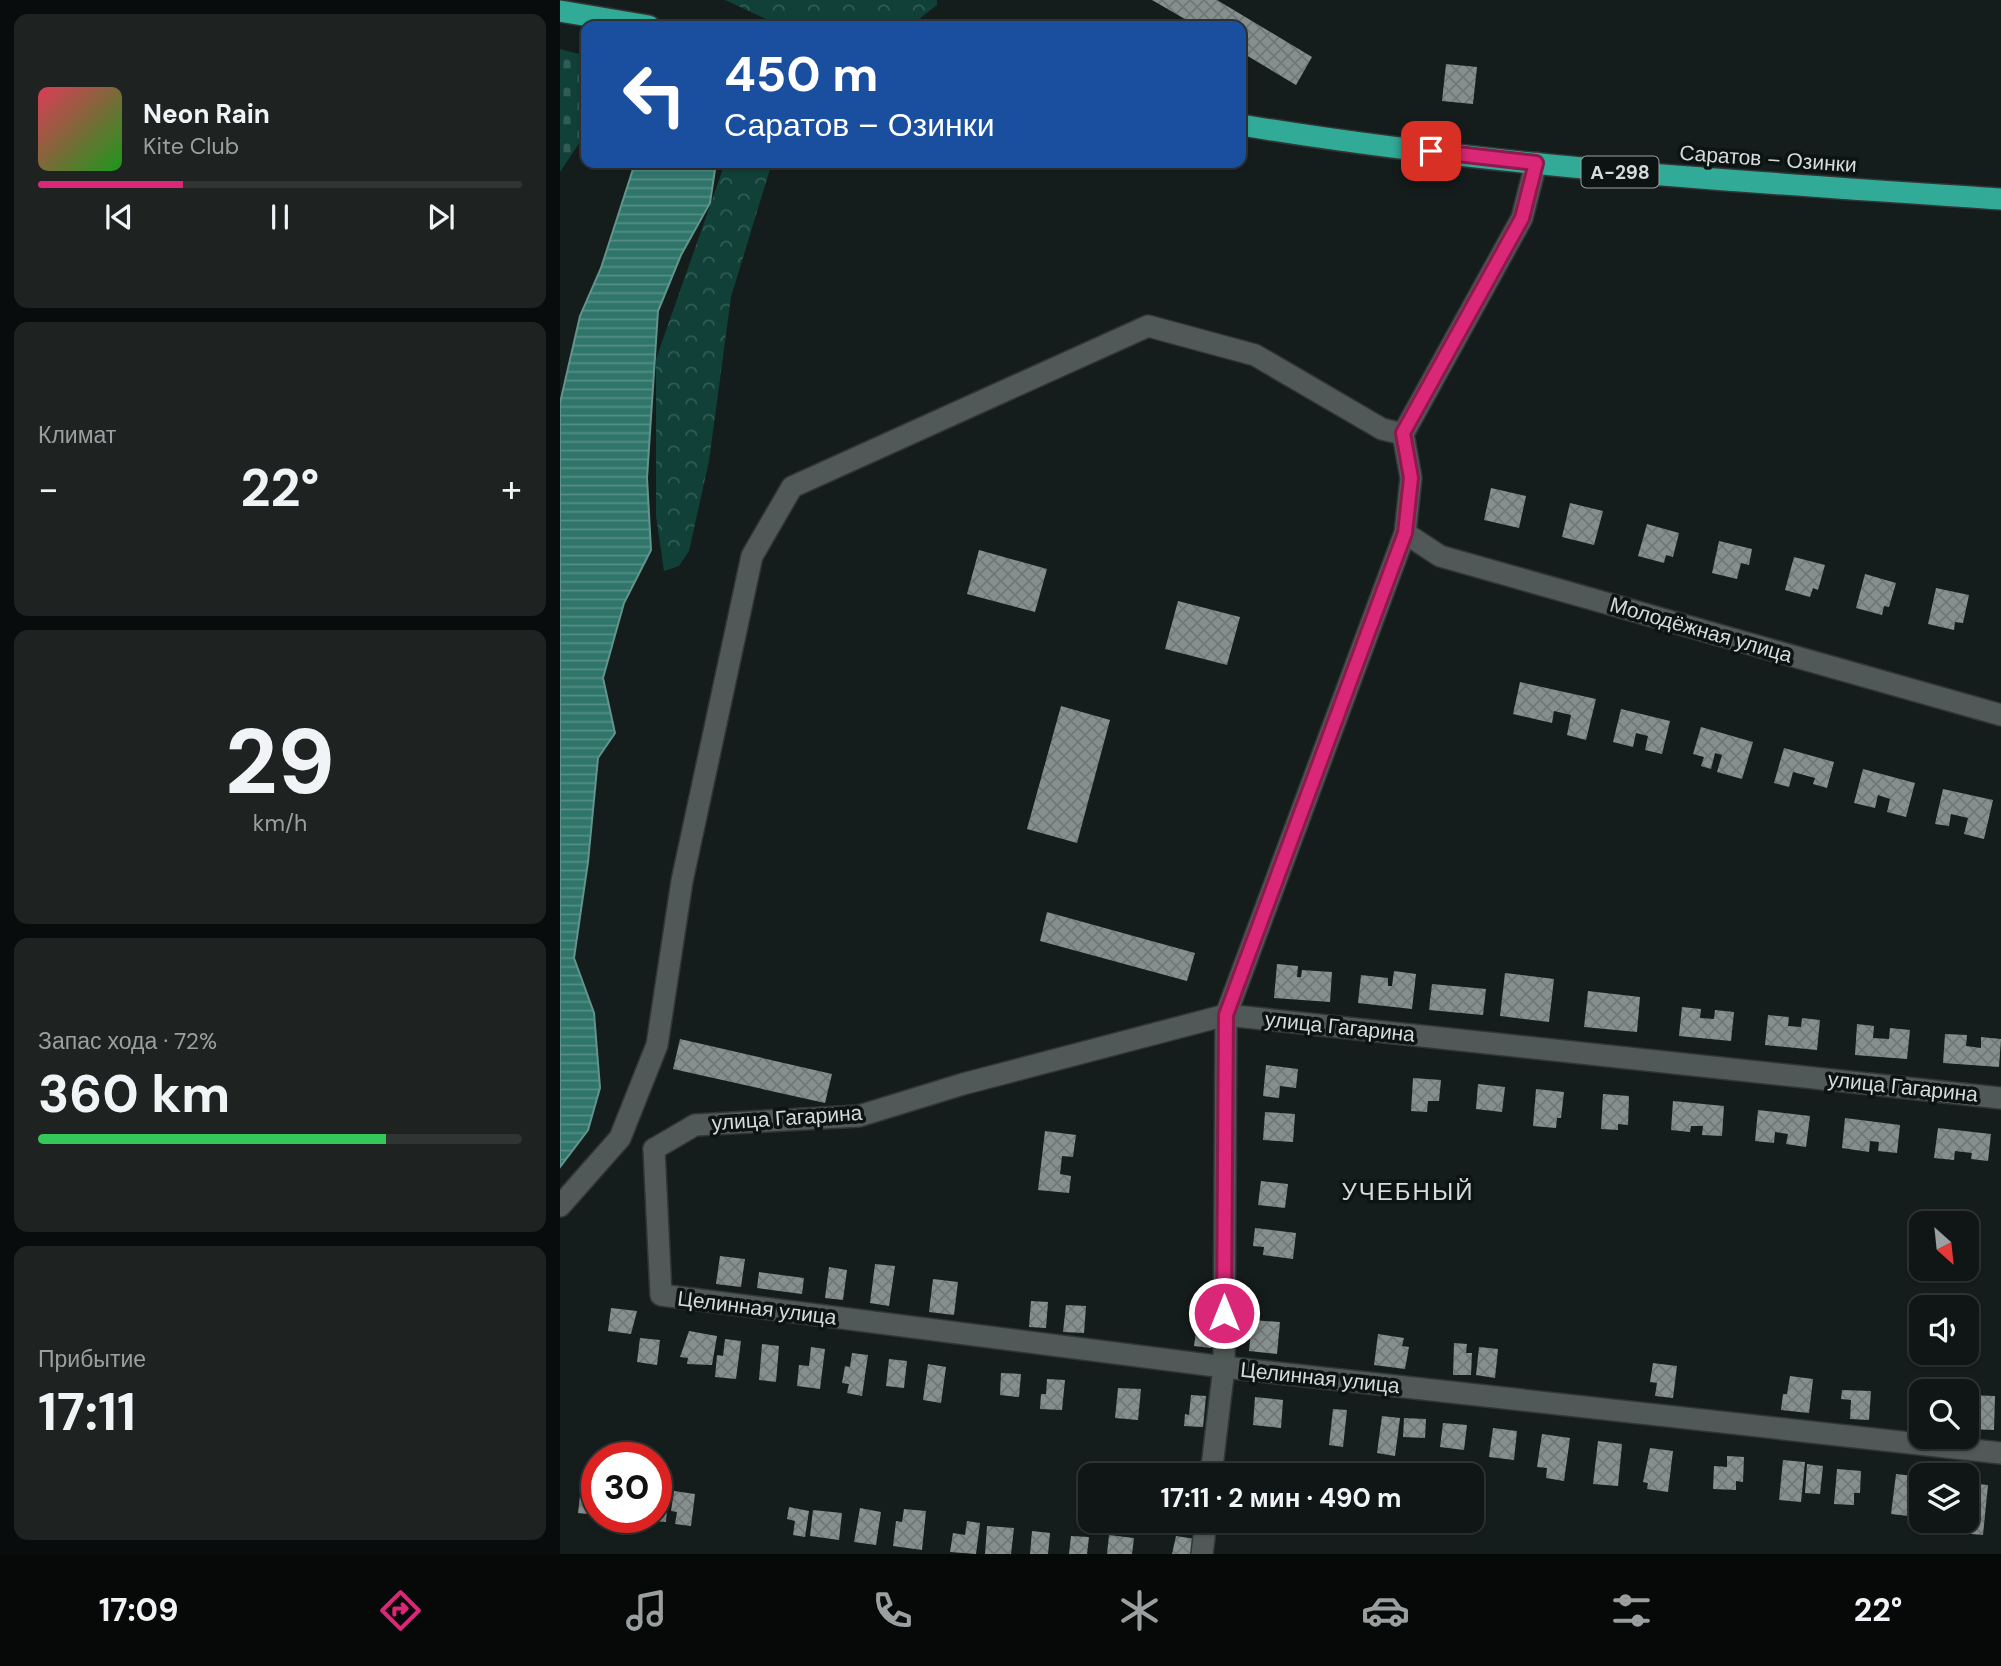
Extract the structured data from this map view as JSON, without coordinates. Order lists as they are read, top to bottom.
{
  "streets": {
    "highway": ["Саратов – Озинки", "А-298"],
    "street": ["Молодёжная улица", "улица Гагарина", "Целинная улица"]
  },
  "crossings": [
    ["улица Гагарина", "Целинная улица"]
  ],
  "districts": ["УЧЕБНЫЙ"],
  "north": "bottom right",
  "page": {
    "turn": ["450 m", "Саратов – Озинки"],
    "song": ["Neon Rain", "Kite Club"],
    "tile": [
      "Климат",
      ["29", "km/h"],
      ["Запас хода · 72%", "360 km"],
      ["Прибытие", "17:11"]
    ],
    "heat": ["−", "22°", "+"],
    "limit": "30",
    "trip": "17:11 · 2 мин · 490 m",
    "tabs": ["17:09", "22°"]
  }
}
